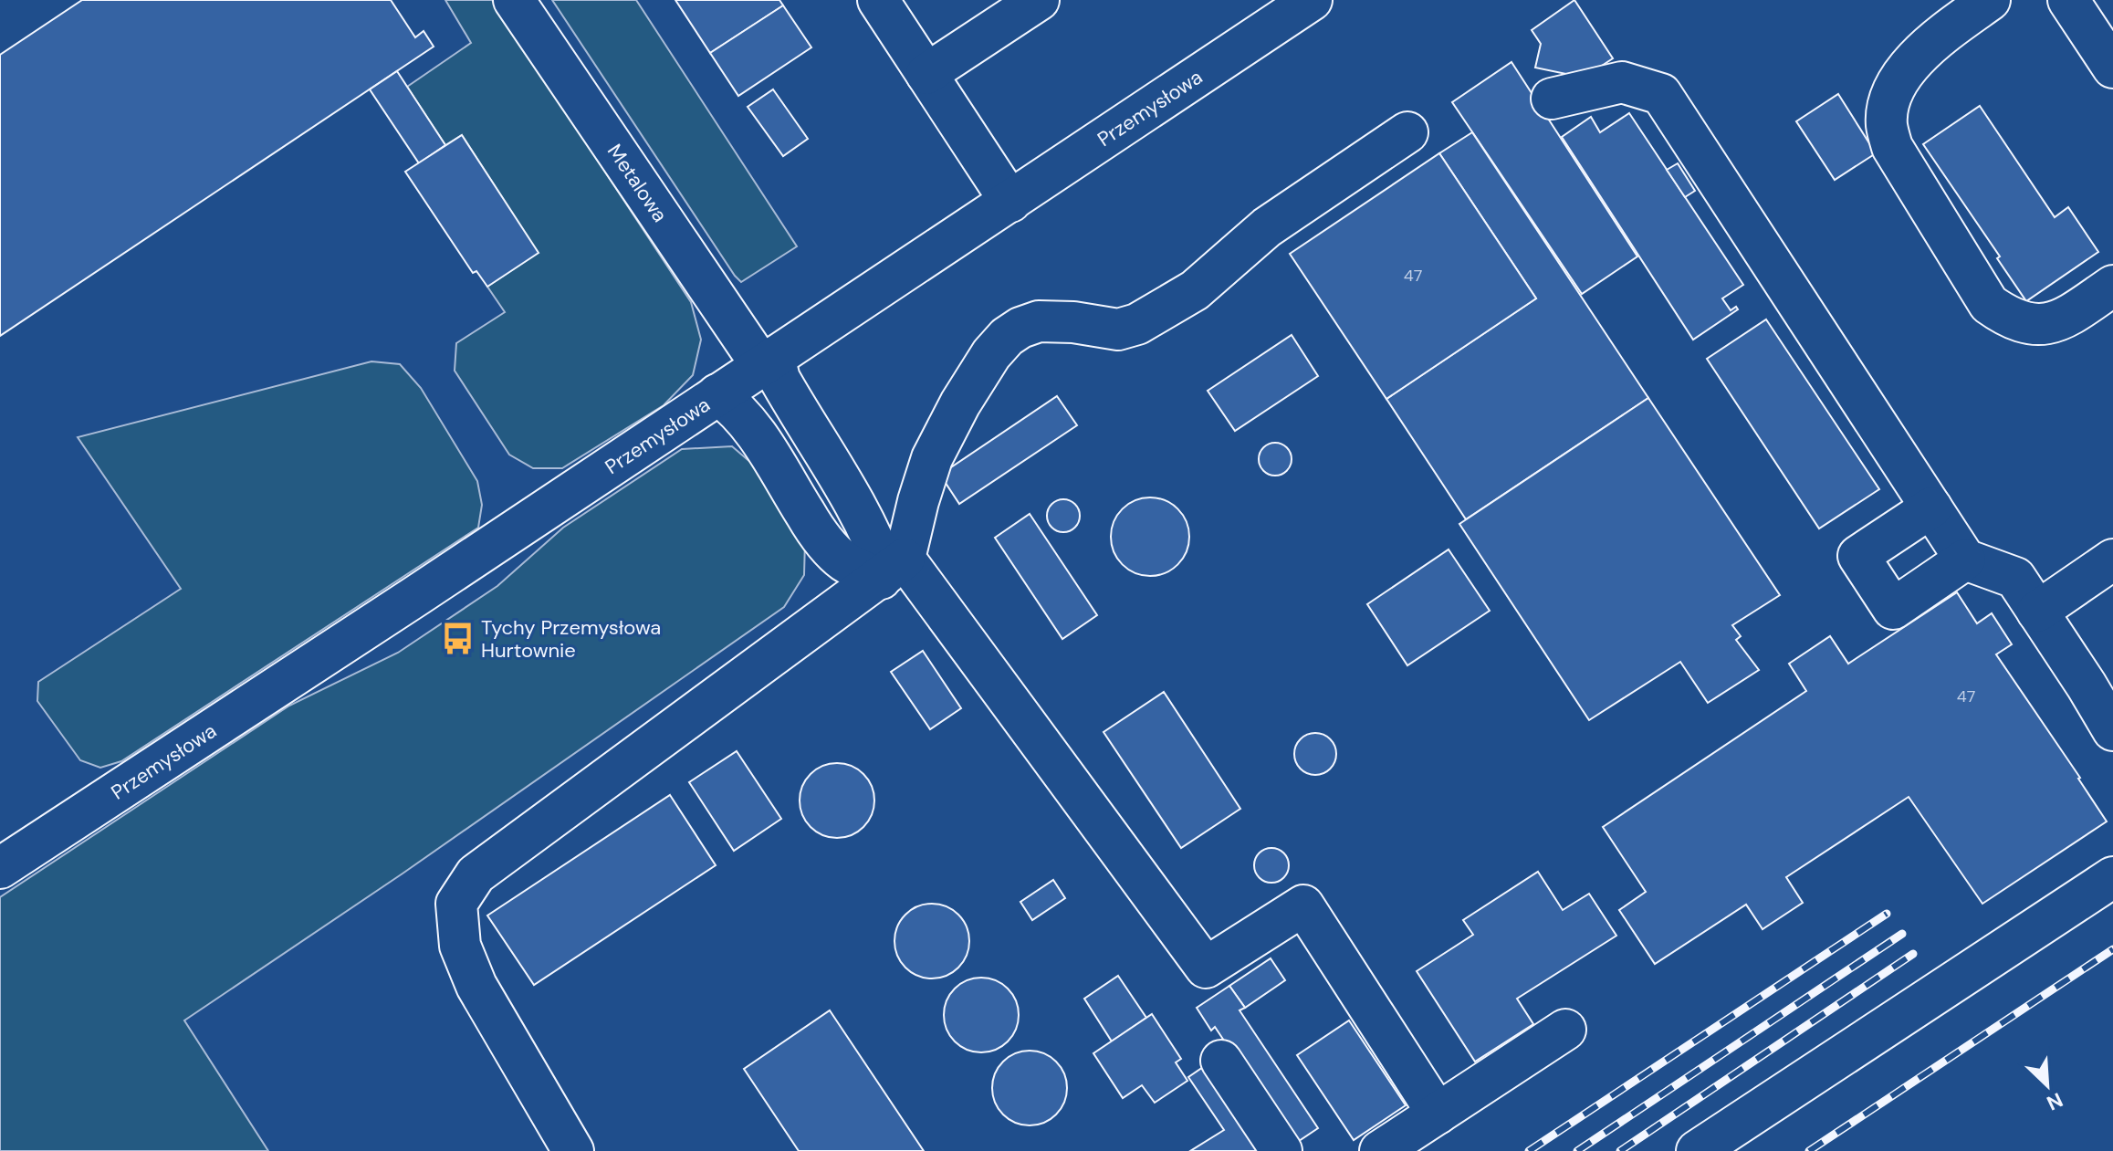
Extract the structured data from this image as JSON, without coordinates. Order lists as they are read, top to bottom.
{
  "streets": {
    "street": ["Przemysłowa", "Metalowa"]
  },
  "crossings": [
    ["Przemysłowa", "Metalowa"]
  ],
  "places": {
    "bus stop": ["Tychy Przemysłowa Hurtownie"]
  },
  "house_numbers": ["47", "47"],
  "north": "bottom right"
}
